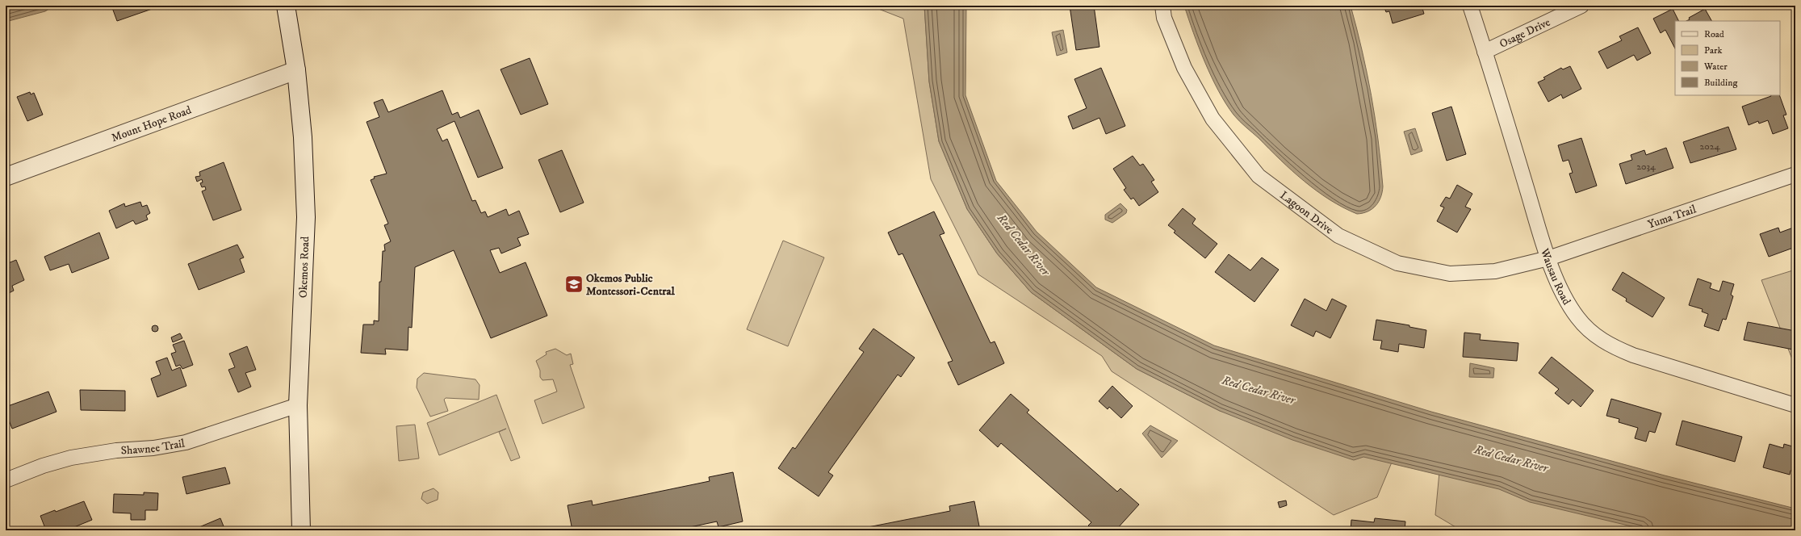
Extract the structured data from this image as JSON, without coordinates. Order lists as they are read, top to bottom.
{
  "streets": {
    "main road": ["Mount Hope Road", "Okemos Road"],
    "street": [
      "Osage Drive",
      "Lagoon Drive",
      "Yuma Trail",
      "Wausau Road",
      "Shawnee Trail"
    ]
  },
  "crossings": [
    ["Osage Drive", "Wausau Road"],
    ["Mount Hope Road", "Okemos Road"],
    ["Lagoon Drive", "Yuma Trail"],
    ["Lagoon Drive", "Wausau Road"],
    ["Yuma Trail", "Wausau Road"],
    ["Okemos Road", "Shawnee Trail"]
  ],
  "water": ["Red Cedar River"],
  "places": {
    "school or university": ["Okemos Public Montessori-Central"]
  },
  "house_numbers": ["2024", "2034"],
  "legend": [
    "Road",
    "Park",
    "Water",
    "Building"
  ]
}
